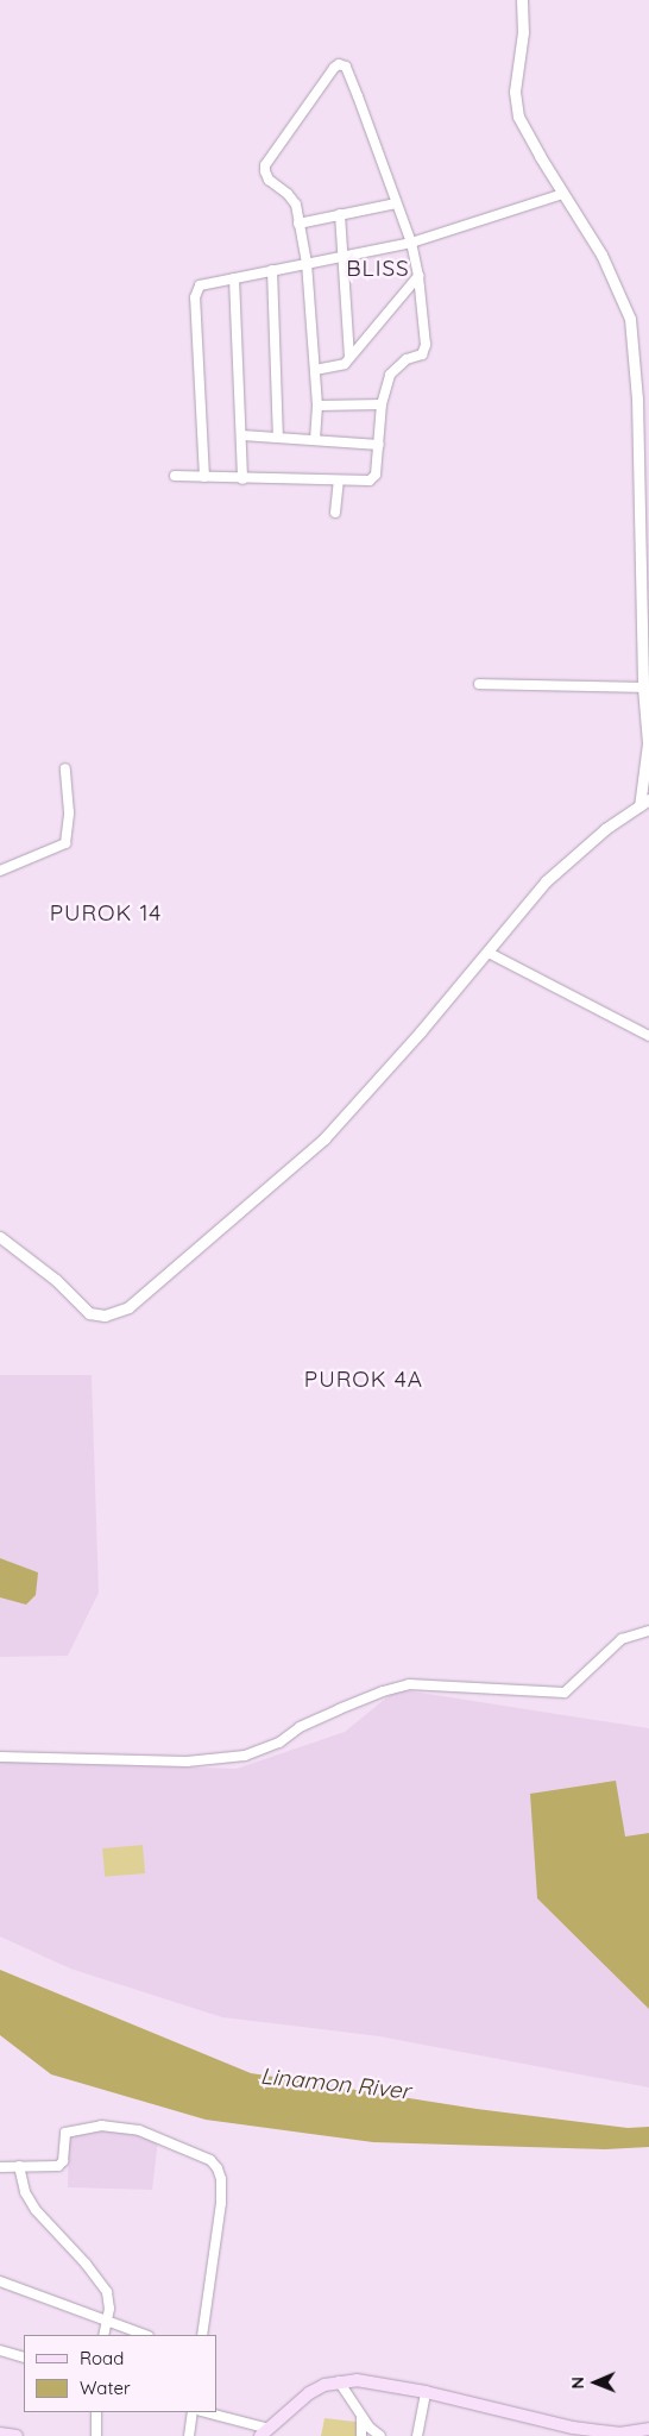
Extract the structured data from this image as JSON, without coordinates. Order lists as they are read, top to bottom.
{
  "districts": ["BLISS", "PUROK 14", "PUROK 4A"],
  "water": ["Linamon River"],
  "legend": ["Road", "Water"],
  "north": "left"
}
